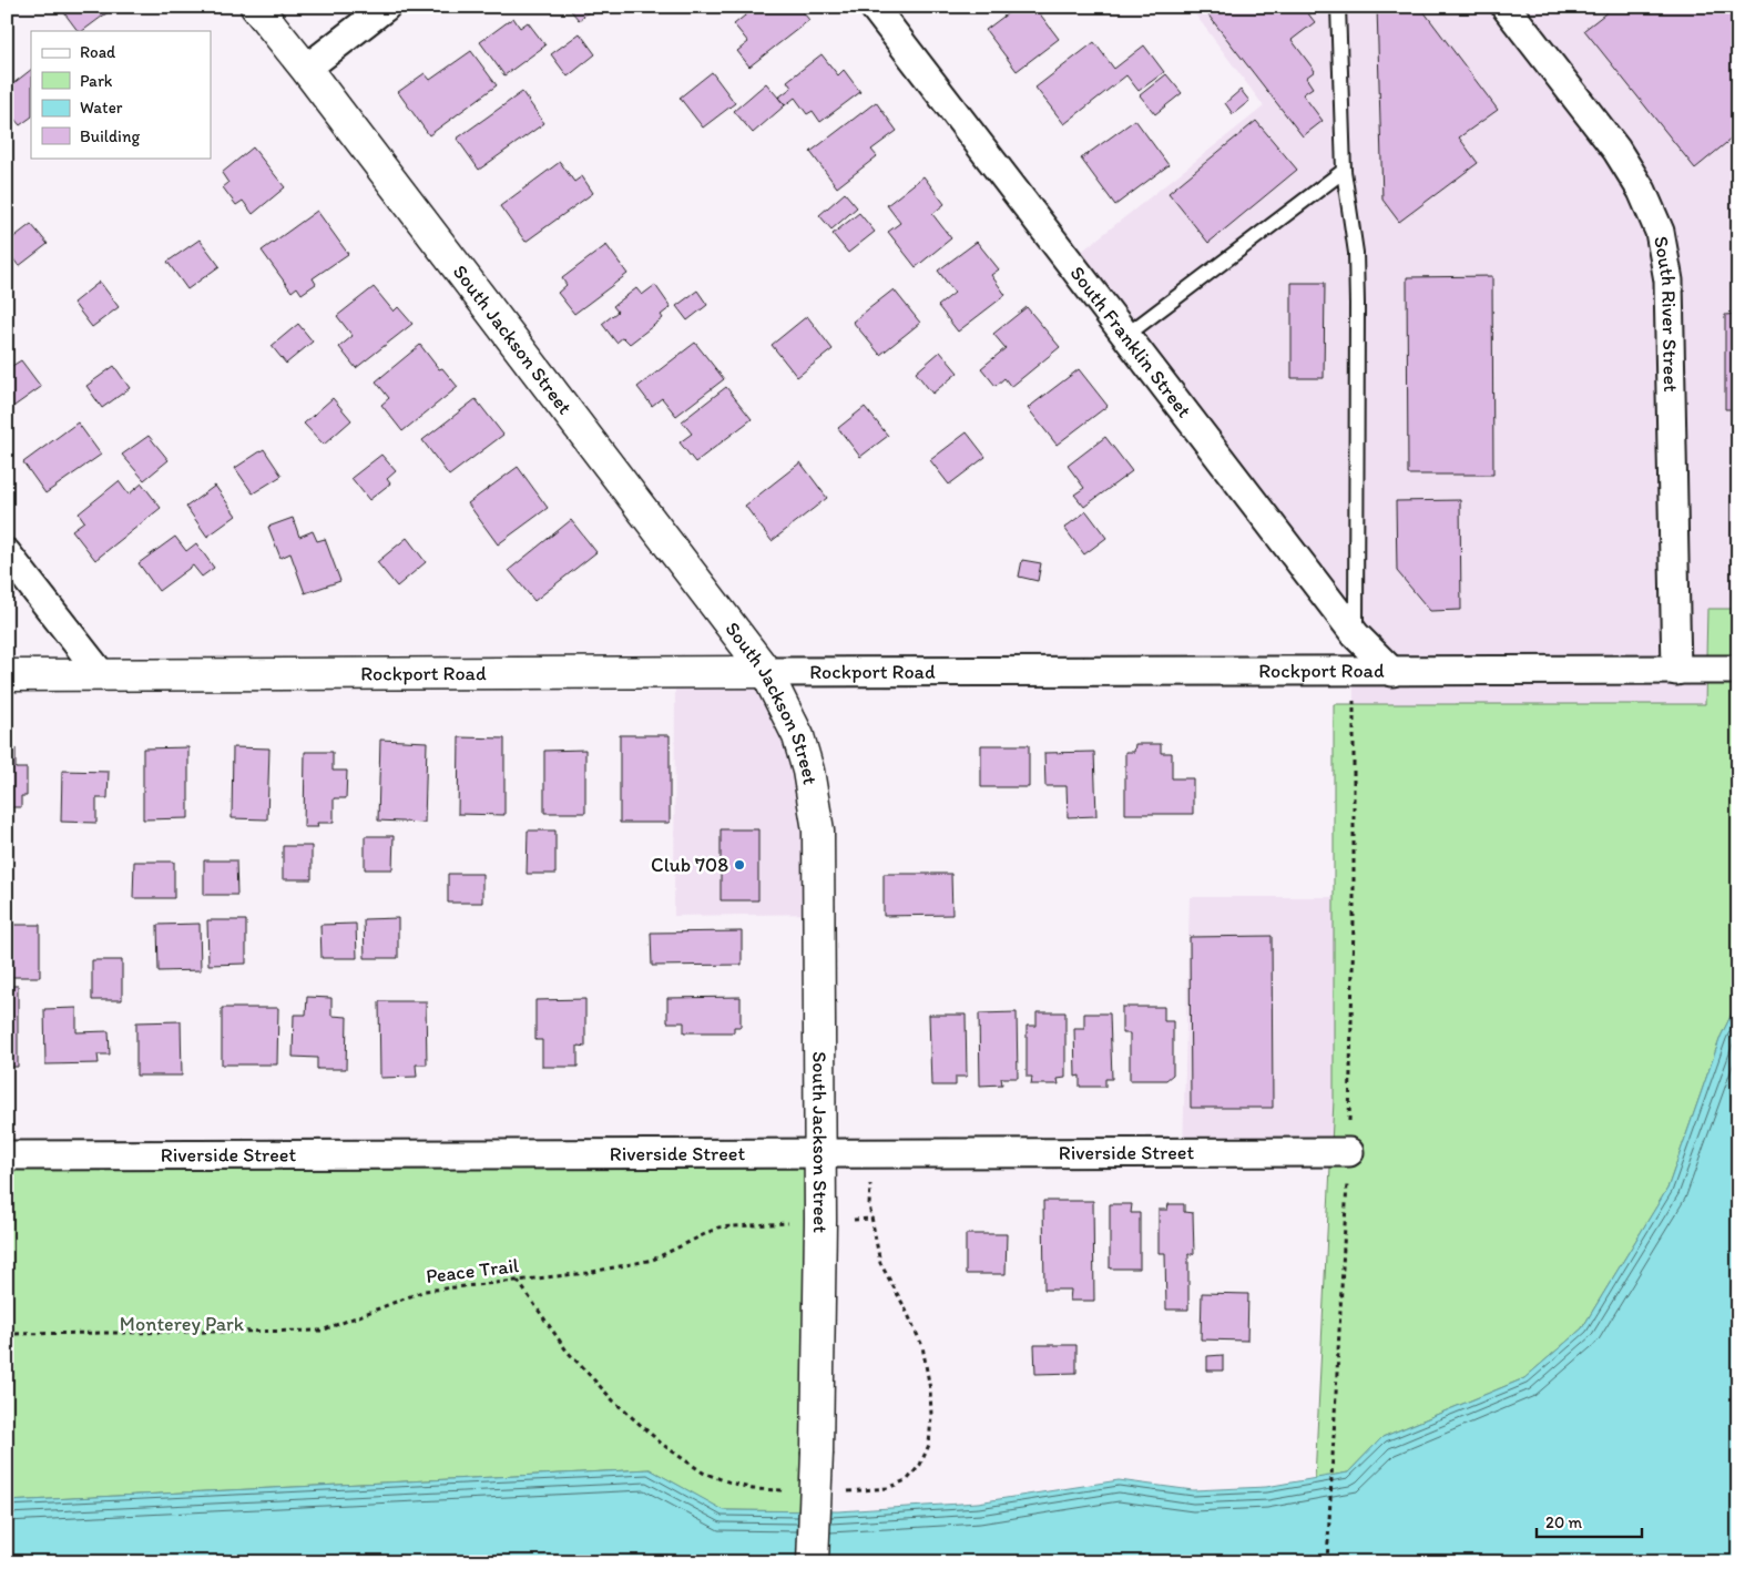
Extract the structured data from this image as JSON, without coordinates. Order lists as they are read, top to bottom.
{
  "streets": {
    "street": [
      "South River Street",
      "South Jackson Street",
      "South Franklin Street",
      "Rockport Road",
      "Riverside Street"
    ],
    "path": ["Peace Trail"]
  },
  "crossings": [
    ["South River Street", "Rockport Road"],
    ["South Jackson Street", "Rockport Road"],
    ["South Jackson Street", "Riverside Street"],
    ["South Jackson Street", "Peace Trail"],
    ["South Franklin Street", "Rockport Road"]
  ],
  "parks": ["Monterey Park"],
  "places": ["Club 708"],
  "legend": [
    "Road",
    "Park",
    "Water",
    "Building"
  ],
  "scale_bar": "20 m"
}
